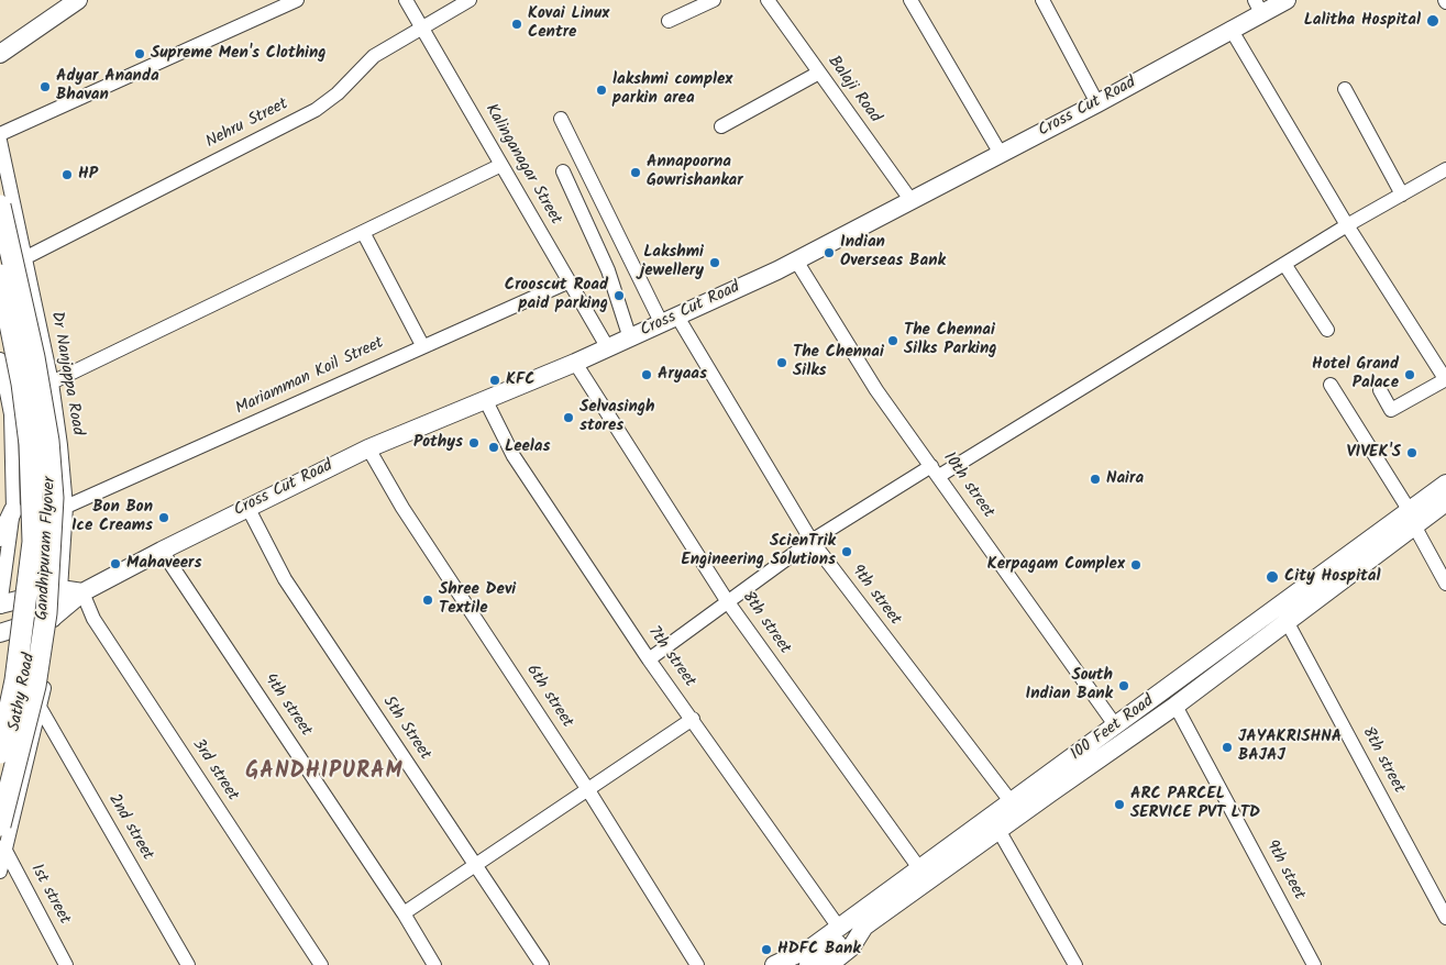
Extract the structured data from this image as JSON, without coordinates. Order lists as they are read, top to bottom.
{
  "streets": {
    "highway": ["Gandhipuram Flyover"],
    "main road": ["Cross Cut Road", "100 Feet Road"],
    "street": [
      "Balaji Road",
      "Nehru Street",
      "Kalinganagar Street",
      "Dr Nanjappa Road",
      "Mariamman Koil Street",
      "10th street",
      "9th street",
      "8th street",
      "7th street",
      "Sathy Road",
      "6th street",
      "4th street",
      "5th Street",
      "3rd street",
      "2nd street",
      "9th steet",
      "1st street"
    ]
  },
  "crossings": [
    ["Balaji Road", "Cross Cut Road"],
    ["Cross Cut Road", "Kalinganagar Street"],
    ["Cross Cut Road", "Dr Nanjappa Road"],
    ["Cross Cut Road", "10th street"],
    ["Cross Cut Road", "9th street"],
    ["Cross Cut Road", "8th street"],
    ["Cross Cut Road", "7th street"],
    ["Cross Cut Road", "Sathy Road"],
    ["Cross Cut Road", "6th street"],
    ["Cross Cut Road", "4th street"],
    ["Cross Cut Road", "5th Street"],
    ["Cross Cut Road", "3rd street"],
    ["Nehru Street", "Kalinganagar Street"],
    ["Nehru Street", "Dr Nanjappa Road"],
    ["Kalinganagar Street", "Mariamman Koil Street"],
    ["Dr Nanjappa Road", "Mariamman Koil Street"],
    ["Dr Nanjappa Road", "Sathy Road"],
    ["10th street", "100 Feet Road"],
    ["9th street", "100 Feet Road"],
    ["8th street", "100 Feet Road"],
    ["7th street", "100 Feet Road"],
    ["Sathy Road", "2nd street"],
    ["Sathy Road", "1st street"],
    ["100 Feet Road", "9th steet"]
  ],
  "districts": ["GANDHIPURAM"],
  "places": [
    "Lalitha Hospital",
    "Kovai Linux Centre",
    "Supreme Men's Clothing",
    "Adyar Ananda Bhavan",
    "lakshmi complex parkin area",
    "Annapoorna Gowrishankar",
    "HP",
    "Indian Overseas Bank",
    "Lakshmi jewellery",
    "Crooscut Road paid parking",
    "The Chennai Silks Parking",
    "The Chennai Silks",
    "Aryaas",
    "Hotel Grand Palace",
    "KFC",
    "Selvasingh stores",
    "Pothys",
    "Leelas",
    "VIVEK'S",
    "Naira",
    "Bon Bon Ice Creams",
    "ScienTrik Engineering Solutions",
    "Mahaveers",
    "Kerpagam Complex",
    "City Hospital",
    "Shree Devi Textile",
    "South Indian Bank",
    "JAYAKRISHNA BAJAJ",
    "ARC PARCEL SERVICE PVT LTD",
    "HDFC Bank"
  ]
}
